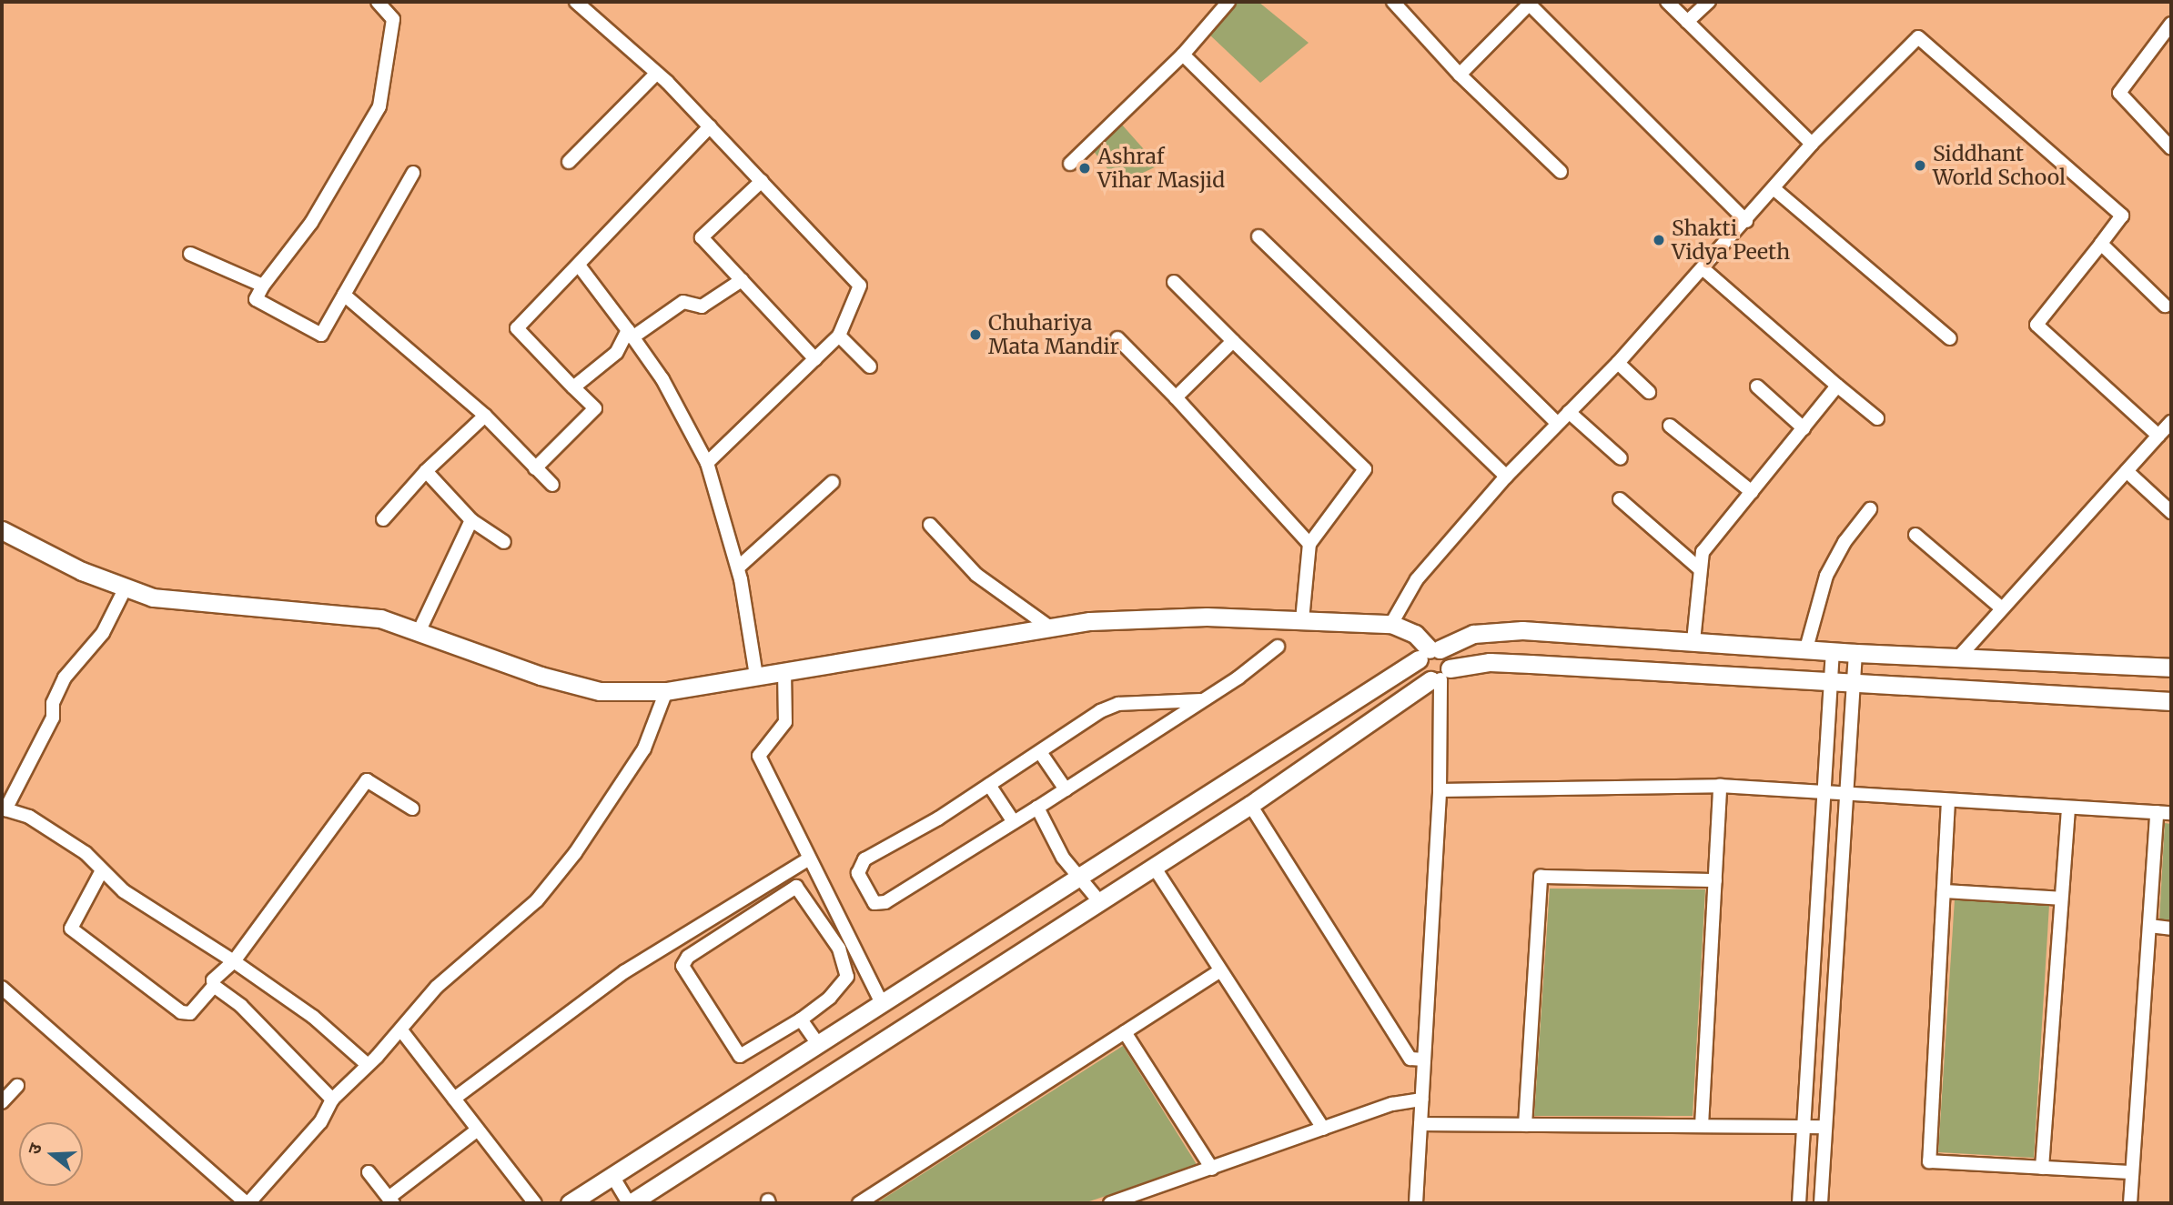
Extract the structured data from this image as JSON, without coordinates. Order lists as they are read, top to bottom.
{
  "places": [
    "Siddhant World School",
    "Ashraf Vihar Masjid",
    "Shakti Vidya Peeth",
    "Chuhariya Mata Mandir"
  ],
  "north": "left"
}
